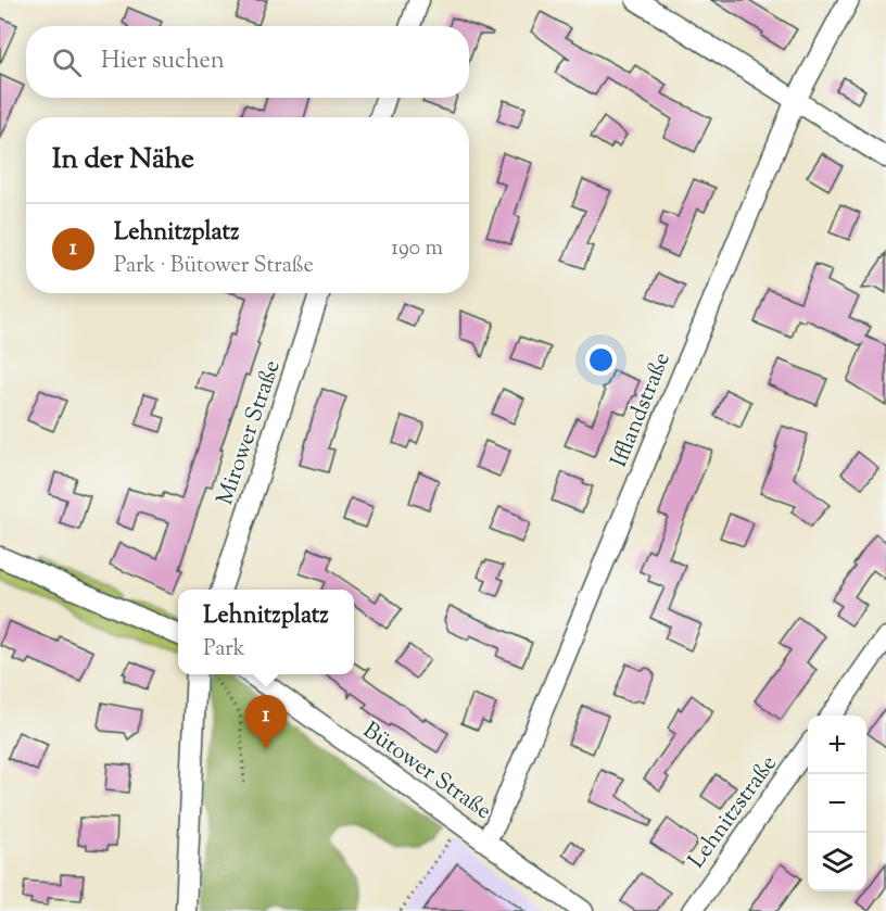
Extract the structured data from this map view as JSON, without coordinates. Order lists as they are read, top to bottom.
{
  "streets": {
    "street": [
      "Ifflandstraße",
      "Mirower Straße",
      "Bütower Straße",
      "Lehnitzstraße"
    ]
  },
  "crossings": [
    ["Ifflandstraße", "Bütower Straße"]
  ],
  "page": {
    "search": "Hier suchen",
    "heading": "In der Nähe",
    "list": [
      {
        "mark": "1",
        "name": "Lehnitzplatz",
        "note": "Park · Bütower Straße",
        "value": "190 m"
      }
    ],
    "popup": ["Lehnitzplatz", "Park"],
    "pins": "1",
    "map_buttons": ["+", "−"]
  }
}
